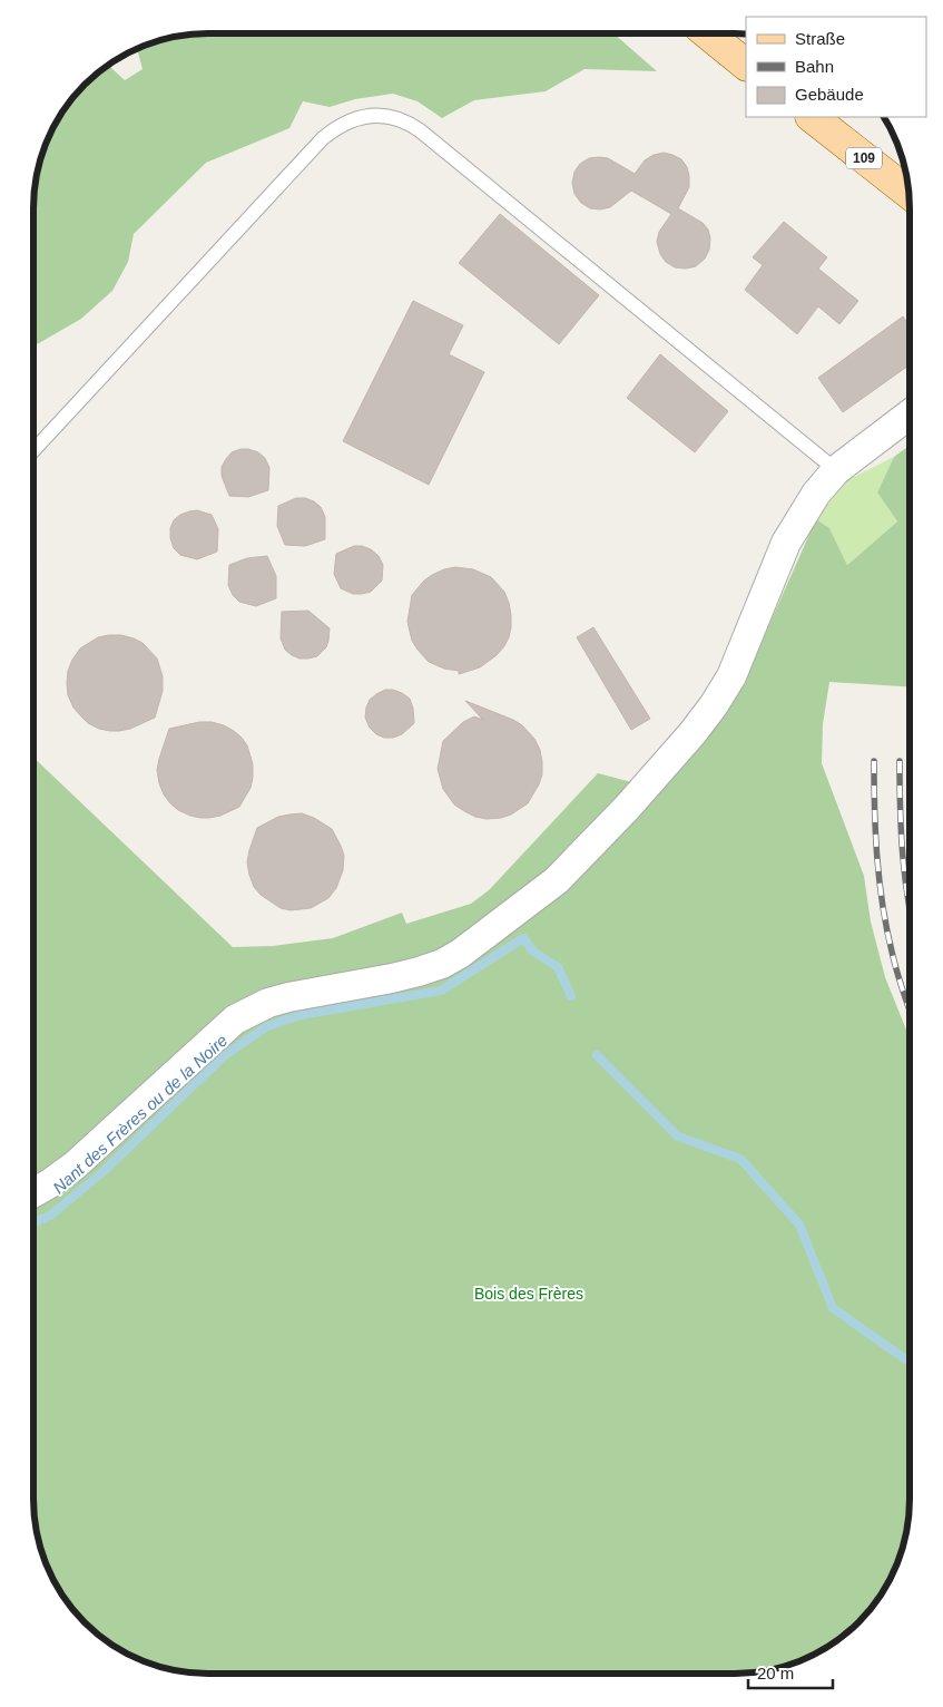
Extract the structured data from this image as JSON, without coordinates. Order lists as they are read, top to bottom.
{
  "streets": {
    "main road": ["109"]
  },
  "water": ["Nant des Frères ou de la Noire"],
  "parks": ["Bois des Frères"],
  "legend": ["Straße", "Bahn", "Gebäude"],
  "scale_bar": "20 m"
}
